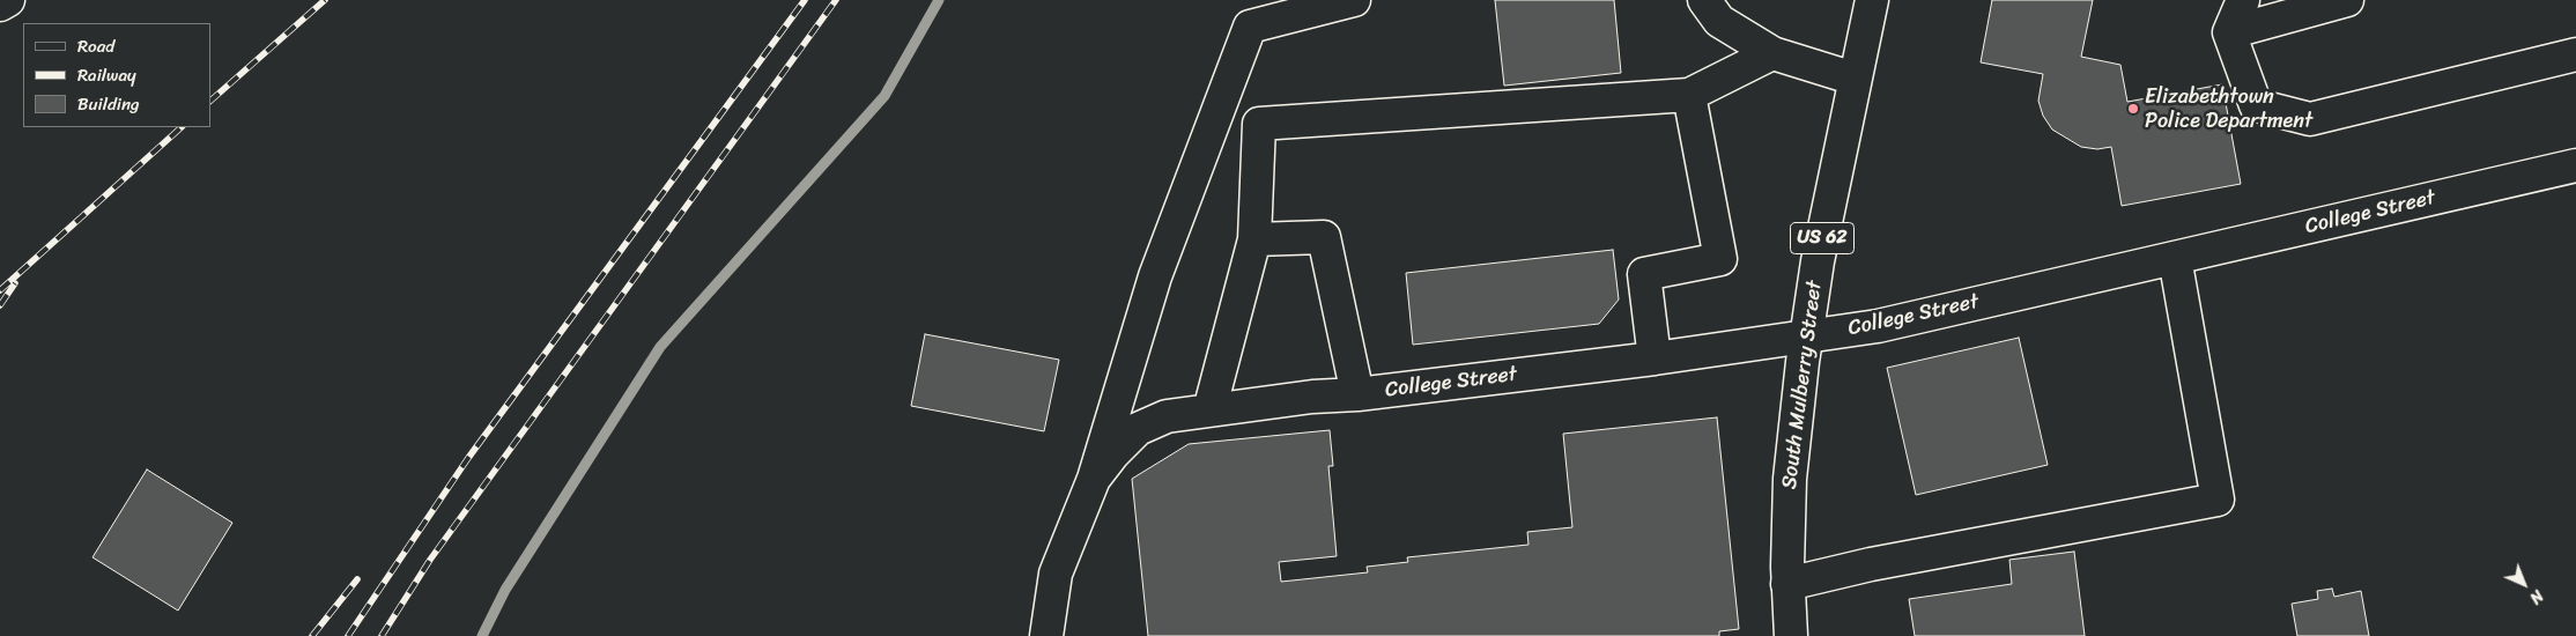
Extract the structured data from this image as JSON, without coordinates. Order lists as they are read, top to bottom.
{
  "streets": {
    "street": ["College Street", "US 62", "South Mulberry Street"]
  },
  "crossings": [
    ["College Street", "South Mulberry Street"]
  ],
  "places": ["Elizabethtown Police Department"],
  "legend": ["Road", "Railway", "Building"],
  "north": "bottom right"
}
